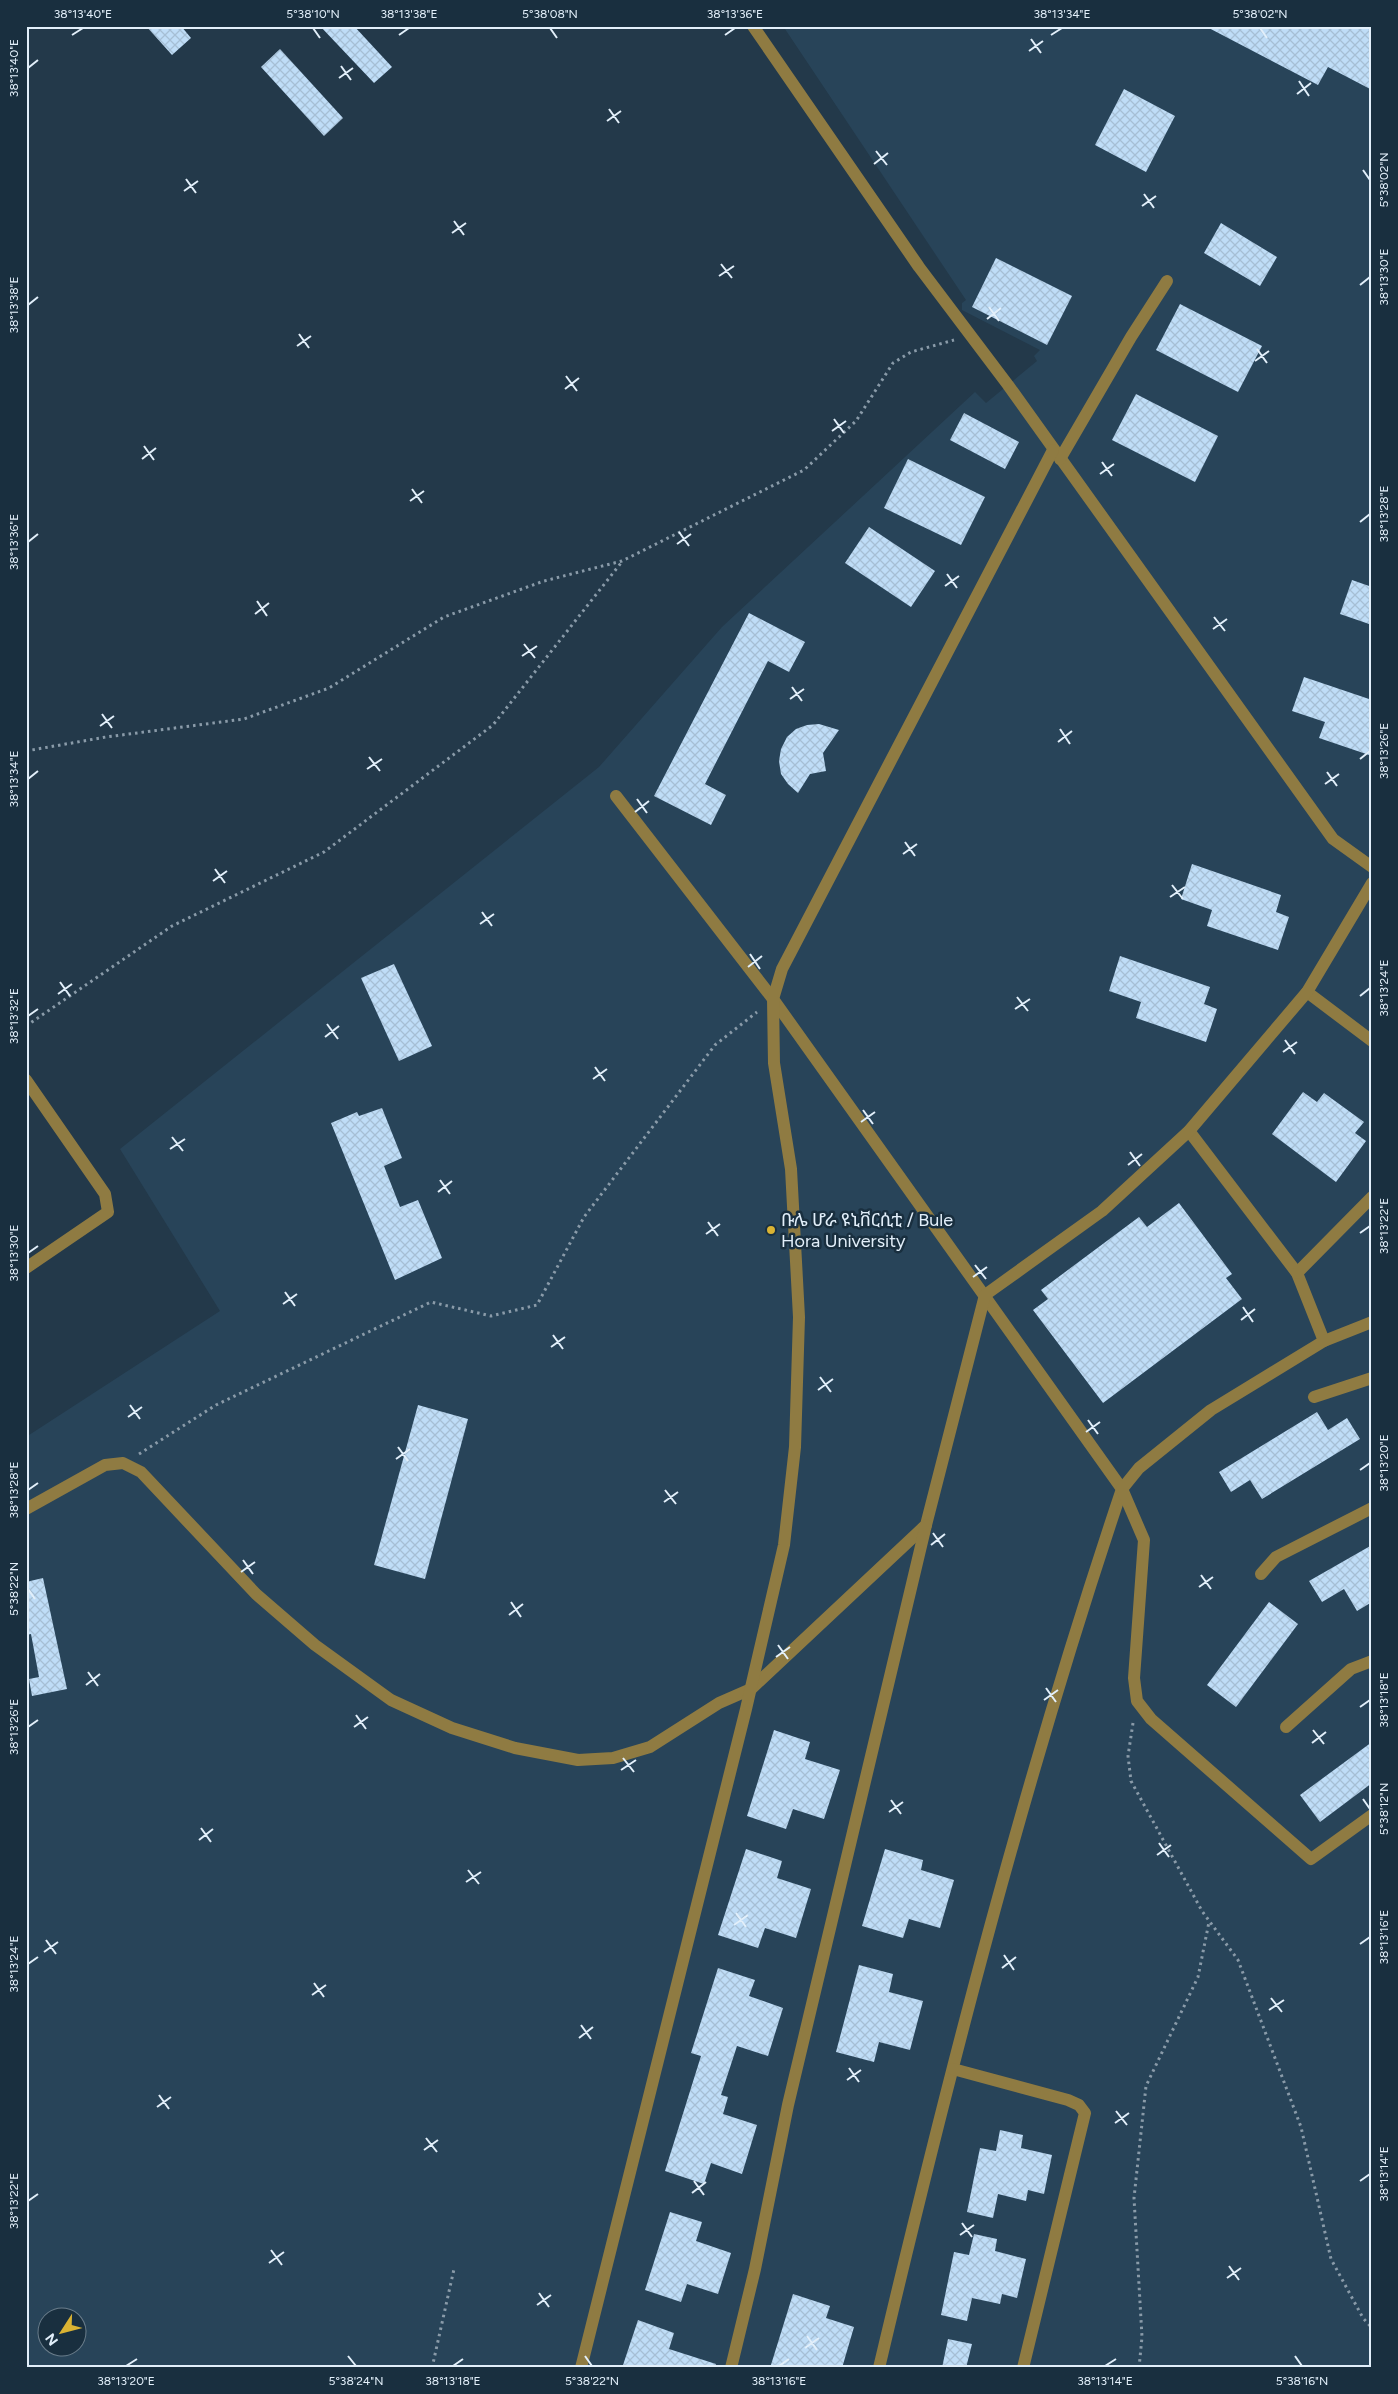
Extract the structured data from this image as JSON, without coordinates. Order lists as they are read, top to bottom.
{
  "places": ["ቡሌ ሆራ ዩኒቨርሲቲ / Bule Hora University"],
  "north": "bottom left",
  "coordinates": [
    "38°13'40\"E",
    "5°38'10\"N",
    "38°13'38\"E",
    "5°38'08\"N",
    "38°13'36\"E",
    "38°13'34\"E",
    "5°38'02\"N",
    "38°13'30\"E",
    "38°13'28\"E",
    "38°13'26\"E",
    "38°13'24\"E",
    "38°13'32\"E",
    "38°13'22\"E",
    "38°13'20\"E",
    "5°38'22\"N",
    "38°13'18\"E",
    "5°38'12\"N",
    "38°13'16\"E",
    "38°13'14\"E",
    "5°38'24\"N",
    "5°38'16\"N"
  ]
}
